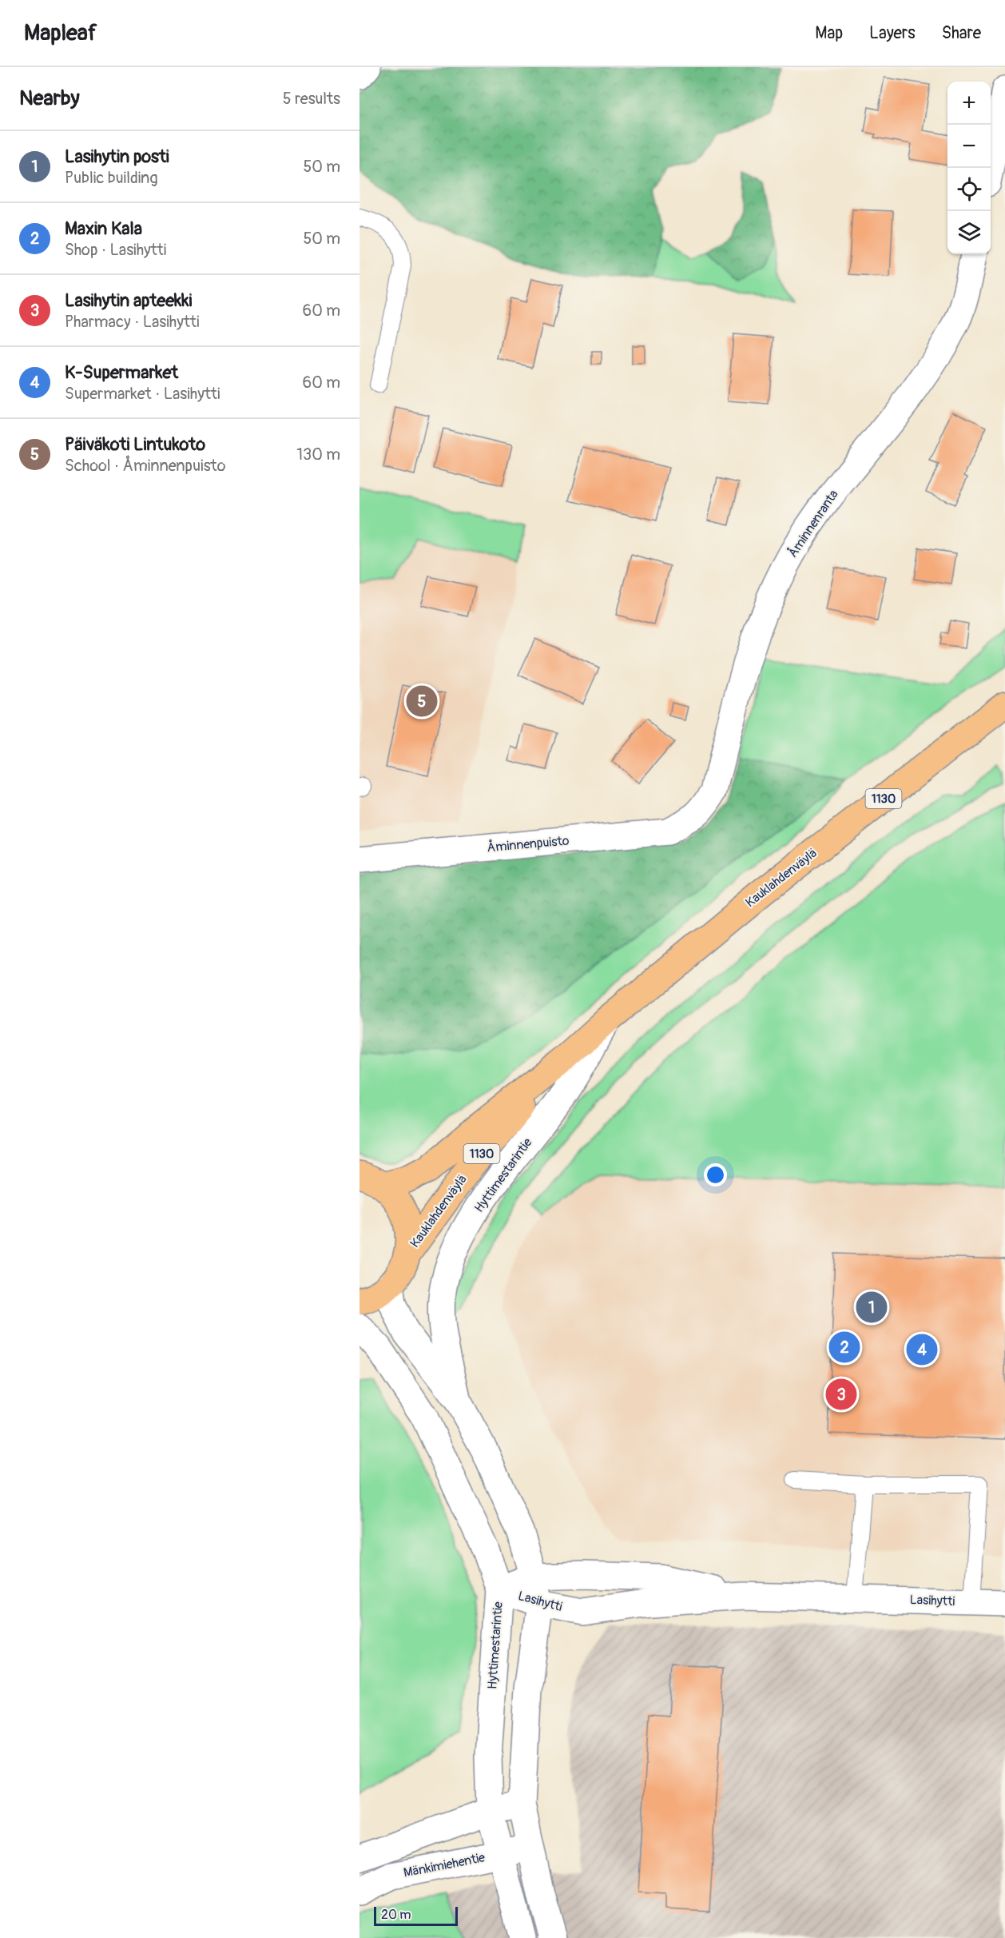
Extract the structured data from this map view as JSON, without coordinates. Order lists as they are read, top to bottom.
{
  "streets": {
    "main road": ["1130", "Kauklahdenväylä"],
    "street": [
      "Åminnenranta",
      "Åminnenpuisto",
      "Hyttimestarintie",
      "Lasihytti",
      "Mänkimiehentie"
    ]
  },
  "crossings": [
    ["Åminnenranta", "Åminnenpuisto"],
    ["1130", "Kauklahdenväylä"],
    ["1130", "Hyttimestarintie"],
    ["Kauklahdenväylä", "Hyttimestarintie"],
    ["Hyttimestarintie", "Lasihytti"],
    ["Hyttimestarintie", "Mänkimiehentie"]
  ],
  "scale_bar": "20 m",
  "page": {
    "header": "Mapleaf",
    "nav": ["Map", "Layers", "Share"],
    "heading": ["Nearby", "5 results"],
    "map_buttons": ["+", "−"],
    "list": [
      {
        "mark": "1",
        "name": "Lasihytin posti",
        "note": "Public building",
        "value": "50 m"
      },
      {
        "mark": "2",
        "name": "Maxin Kala",
        "note": "Shop · Lasihytti",
        "value": "50 m"
      },
      {
        "mark": "3",
        "name": "Lasihytin apteekki",
        "note": "Pharmacy · Lasihytti",
        "value": "60 m"
      },
      {
        "mark": "4",
        "name": "K-Supermarket",
        "note": "Supermarket · Lasihytti",
        "value": "60 m"
      },
      {
        "mark": "5",
        "name": "Päiväkoti Lintukoto",
        "note": "School · Åminnenpuisto",
        "value": "130 m"
      }
    ],
    "pins": [
      "5",
      "1",
      "2",
      "4",
      "3"
    ],
    "scale": "20 m"
  }
}
